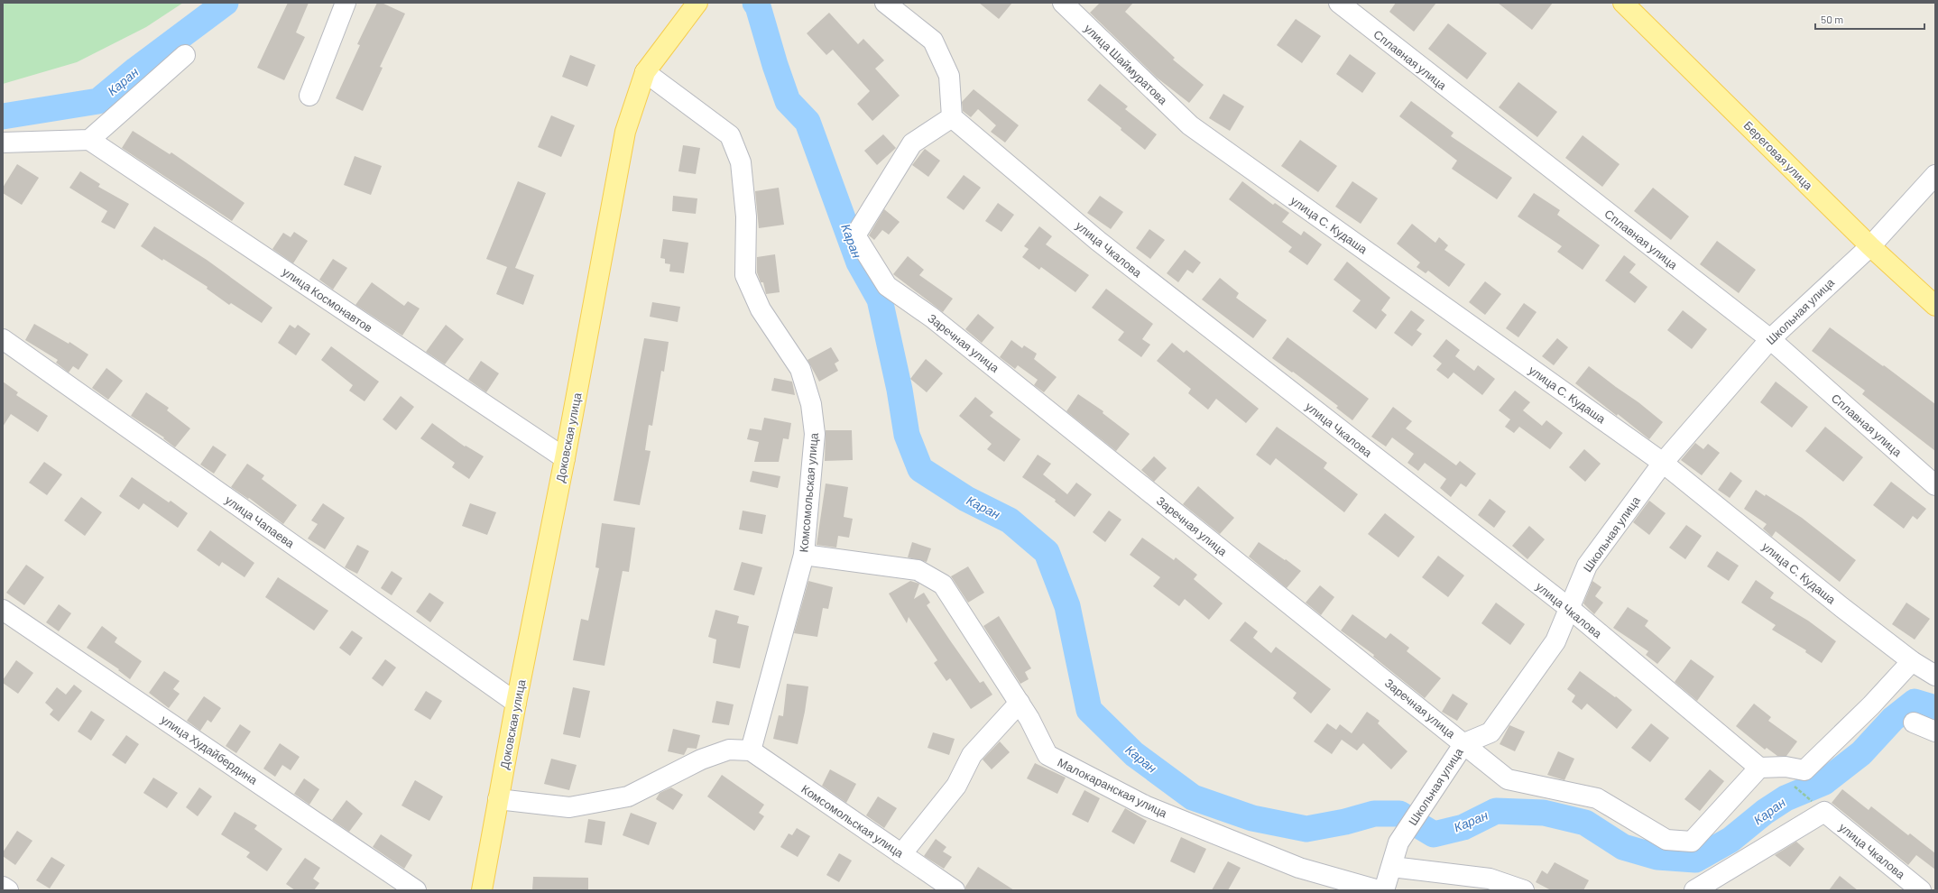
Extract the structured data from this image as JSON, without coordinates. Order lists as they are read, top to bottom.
{
  "streets": {
    "main road": ["Береговая улица", "Доковская улица"],
    "street": [
      "Сплавная улица",
      "улица Шаймуратова",
      "улица С. Кудаша",
      "улица Чкалова",
      "улица Космонавтов",
      "Школьная улица",
      "Заречная улица",
      "Комсомольская улица",
      "улица Чапаева",
      "улица Худайбердина",
      "Малокаранская улица"
    ]
  },
  "crossings": [
    ["Сплавная улица", "Школьная улица"],
    ["улица Шаймуратова", "улица С. Кудаша"],
    ["Береговая улица", "Школьная улица"],
    ["улица С. Кудаша", "Школьная улица"],
    ["улица Чкалова", "Школьная улица"],
    ["улица Чкалова", "Заречная улица"],
    ["улица Космонавтов", "Доковская улица"],
    ["Школьная улица", "Заречная улица"],
    ["Доковская улица", "Комсомольская улица"],
    ["Доковская улица", "улица Чапаева"],
    ["Комсомольская улица", "Малокаранская улица"]
  ],
  "water": ["Каран"],
  "scale_bar": "50 m"
}
